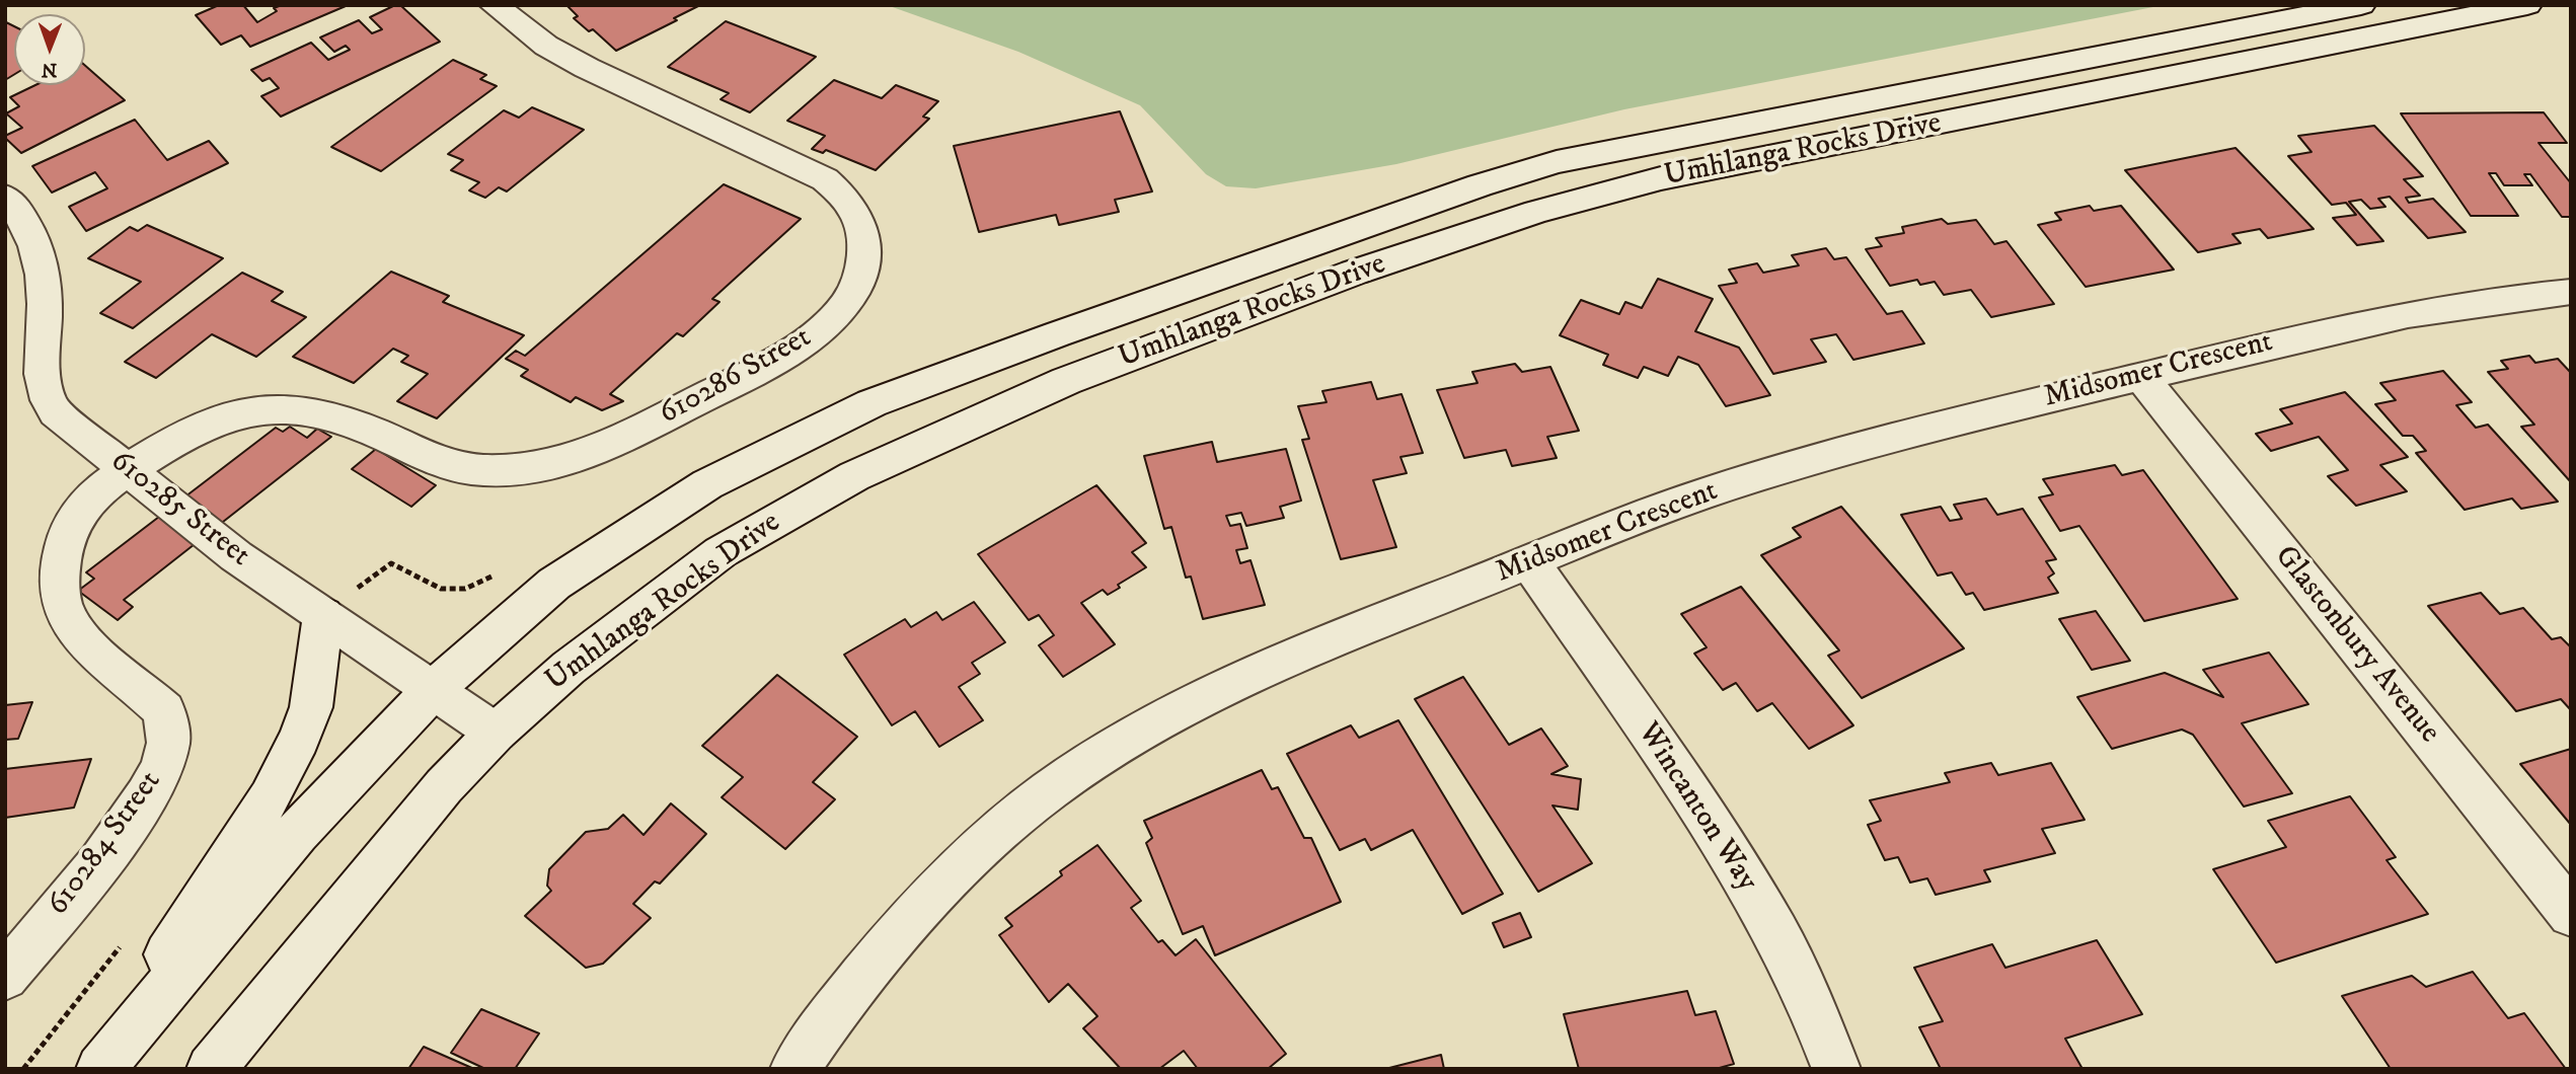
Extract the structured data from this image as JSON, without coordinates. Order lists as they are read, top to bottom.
{
  "streets": {
    "street": [
      "Umhlanga Rocks Drive",
      "Midsomer Crescent",
      "610286 Street",
      "610285 Street",
      "Glastonbury Avenue",
      "Wincanton Way",
      "610284 Street"
    ]
  },
  "crossings": [
    ["Umhlanga Rocks Drive", "610285 Street"],
    ["Midsomer Crescent", "Glastonbury Avenue"],
    ["Midsomer Crescent", "Wincanton Way"],
    ["610286 Street", "610285 Street"],
    ["610286 Street", "610284 Street"],
    ["610285 Street", "610284 Street"]
  ],
  "north": "bottom"
}
